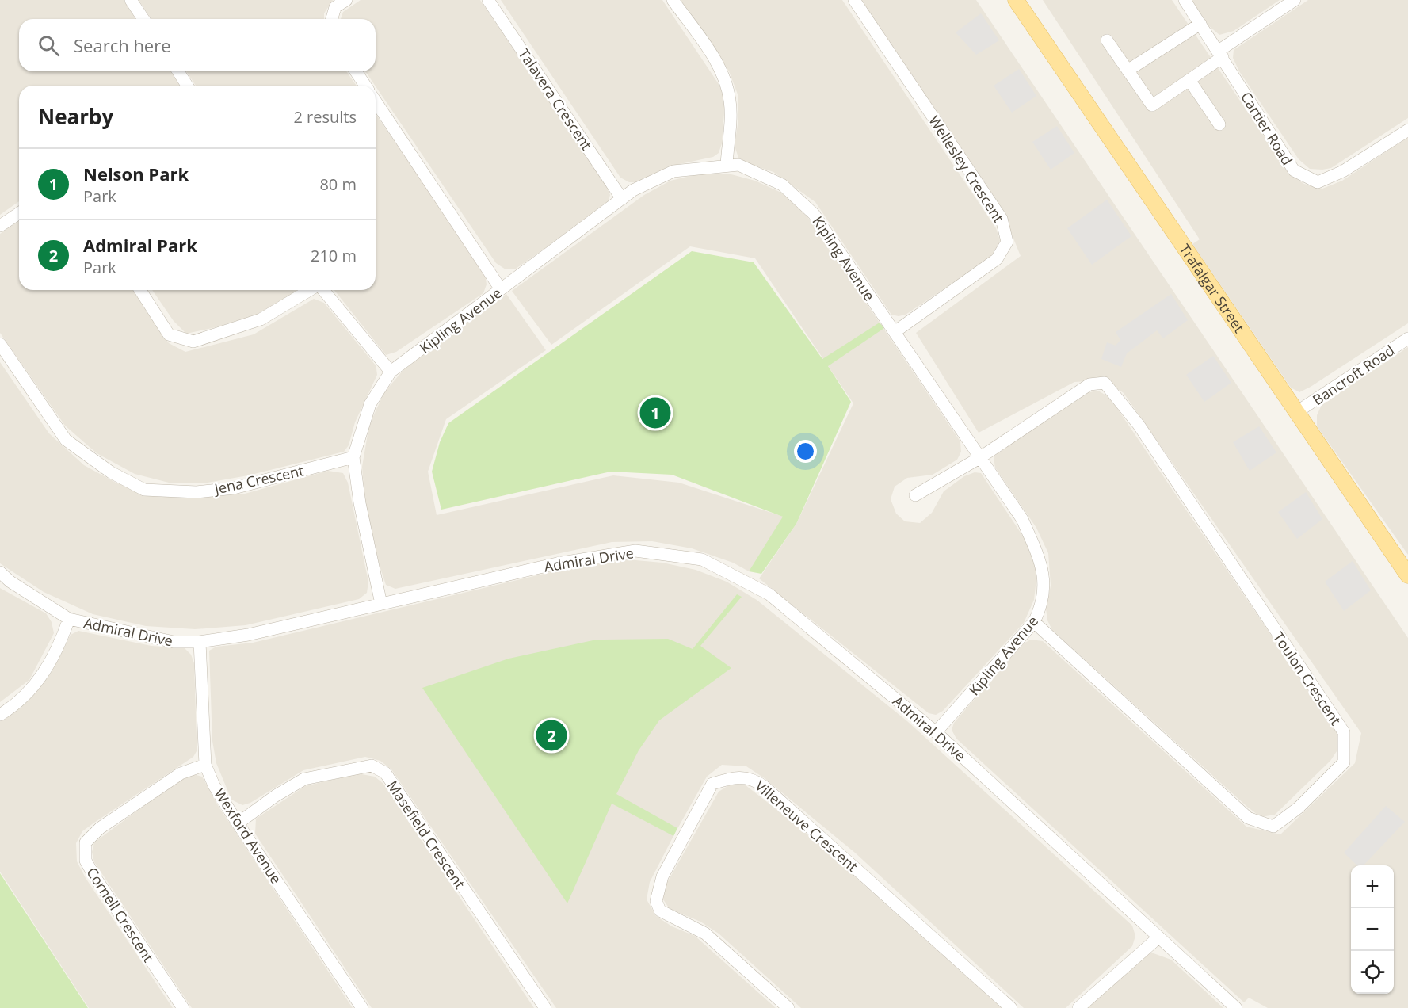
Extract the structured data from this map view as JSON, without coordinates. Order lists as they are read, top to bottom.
{
  "streets": {
    "main road": ["Trafalgar Street"],
    "street": [
      "Talavera Crescent",
      "Cartier Road",
      "Wellesley Crescent",
      "Kipling Avenue",
      "Bancroft Road",
      "Jena Crescent",
      "Admiral Drive",
      "Toulon Crescent",
      "Villeneuve Crescent",
      "Masefield Crescent",
      "Wexford Avenue",
      "Cornell Crescent"
    ]
  },
  "crossings": [
    ["Talavera Crescent", "Kipling Avenue"],
    ["Wellesley Crescent", "Kipling Avenue"],
    ["Kipling Avenue", "Jena Crescent"],
    ["Kipling Avenue", "Admiral Drive"],
    ["Kipling Avenue", "Toulon Crescent"],
    ["Trafalgar Street", "Bancroft Road"],
    ["Admiral Drive", "Wexford Avenue"],
    ["Masefield Crescent", "Wexford Avenue"],
    ["Wexford Avenue", "Cornell Crescent"]
  ],
  "page": {
    "search": "Search here",
    "heading": ["Nearby", "2 results"],
    "list": [
      {
        "mark": "1",
        "name": "Nelson Park",
        "note": "Park",
        "value": "80 m"
      },
      {
        "mark": "2",
        "name": "Admiral Park",
        "note": "Park",
        "value": "210 m"
      }
    ],
    "pins": ["1", "2"],
    "map_buttons": ["+", "−"]
  }
}
